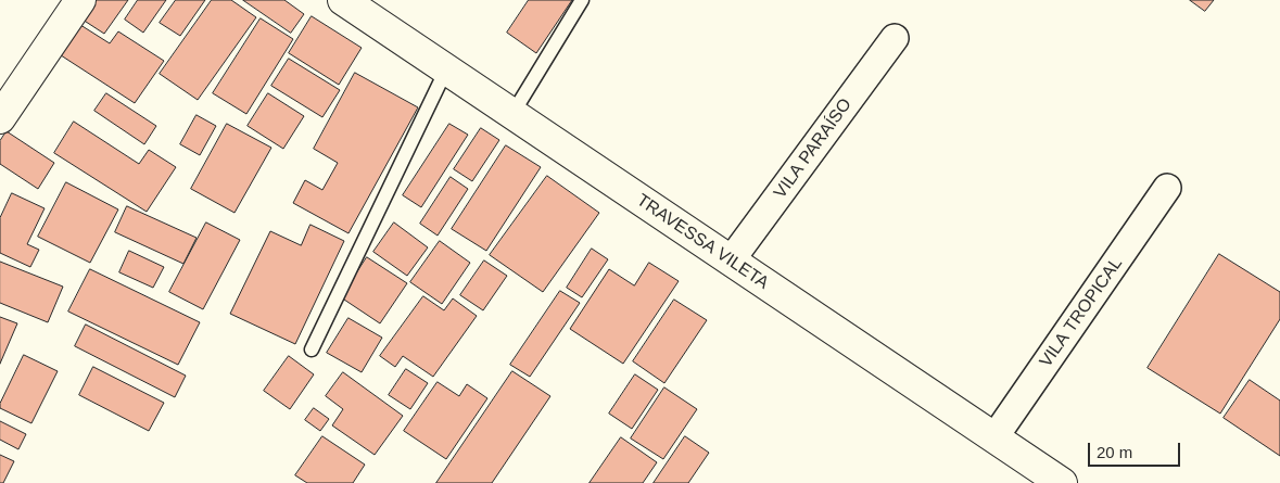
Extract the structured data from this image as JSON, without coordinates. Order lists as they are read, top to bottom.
{
  "streets": {
    "street": ["VILA PARAÍSO", "TRAVESSA VILETA", "VILA TROPICAL"]
  },
  "crossings": [
    ["VILA PARAÍSO", "TRAVESSA VILETA"],
    ["TRAVESSA VILETA", "VILA TROPICAL"]
  ],
  "scale_bar": "20 m"
}
